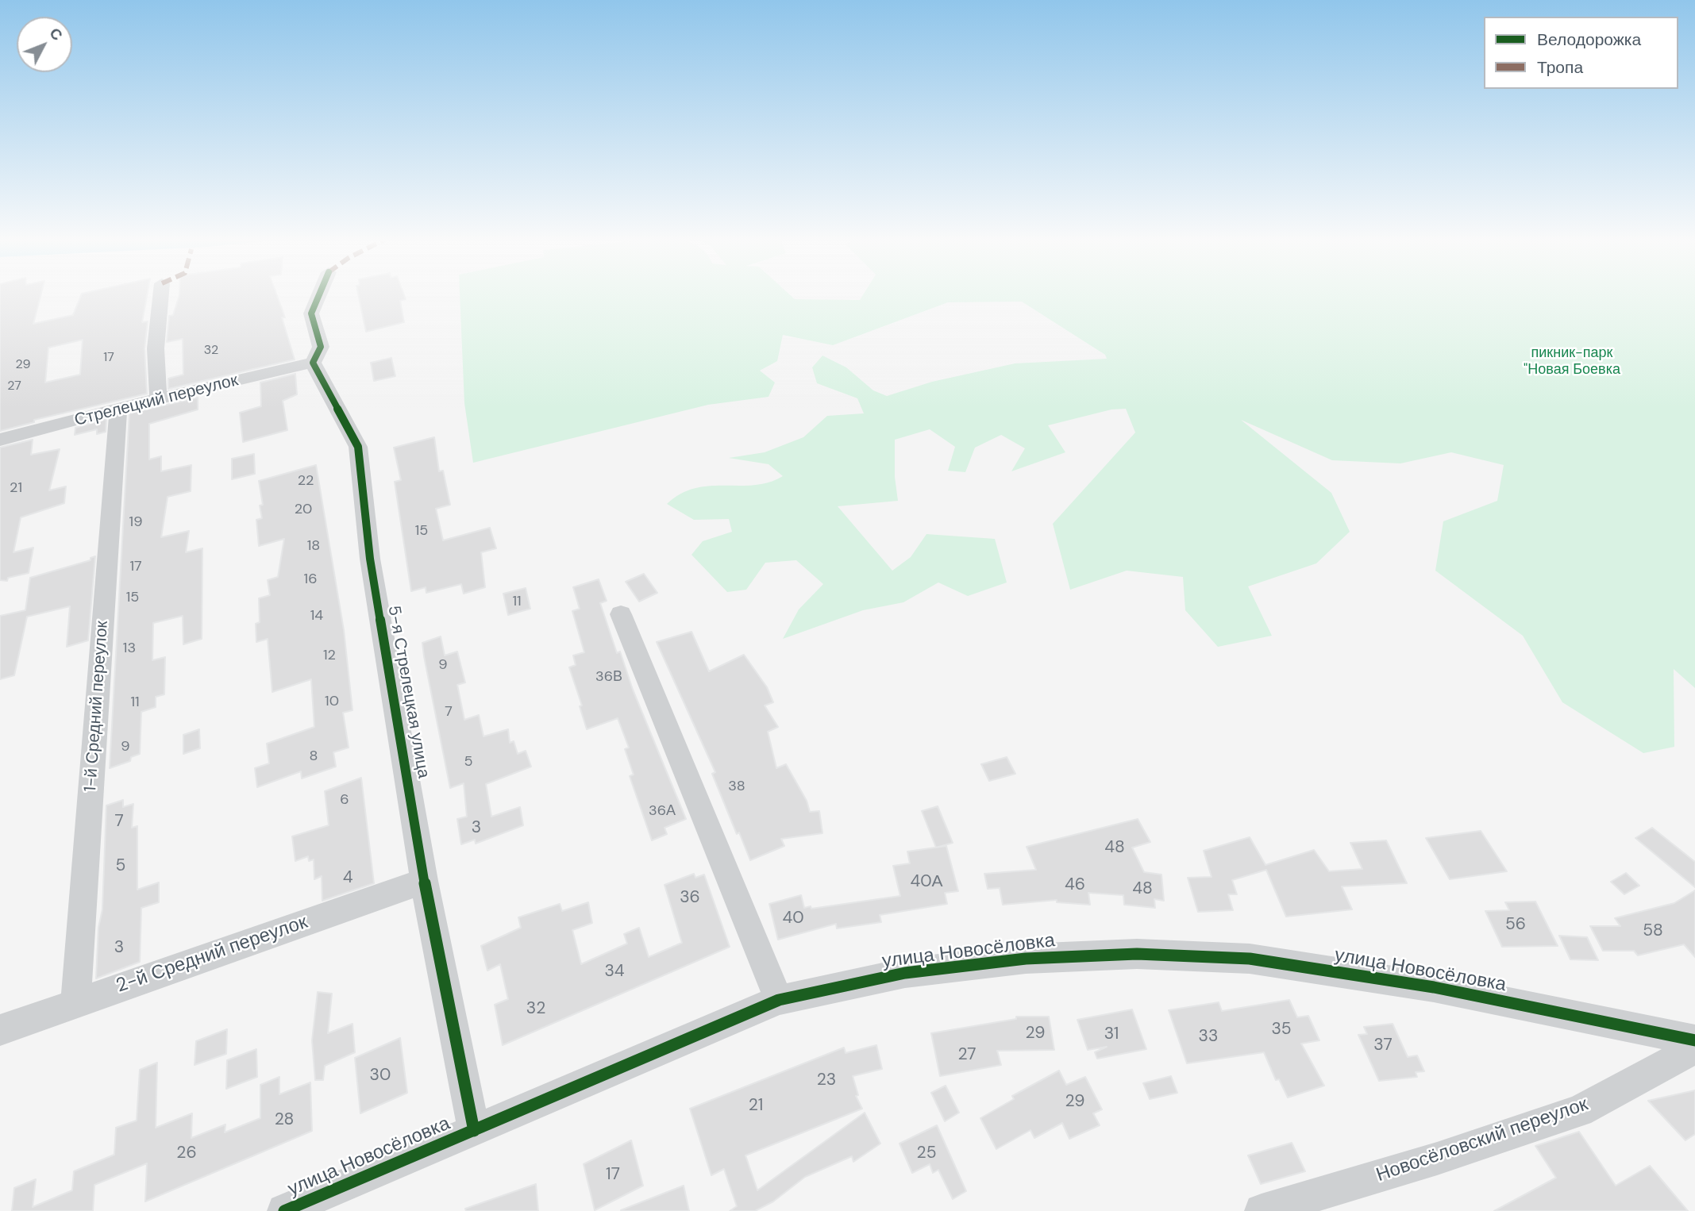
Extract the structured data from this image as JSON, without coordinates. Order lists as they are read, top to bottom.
{
  "streets": {
    "street": [
      "Стрелецкий переулок",
      "5-я Стрелецкая улица",
      "1-й Средний переулок",
      "улица Новосёловка",
      "2-й Средний переулок",
      "Новосёловский переулок"
    ]
  },
  "crossings": [
    ["Стрелецкий переулок", "5-я Стрелецкая улица"],
    ["Стрелецкий переулок", "1-й Средний переулок"],
    ["5-я Стрелецкая улица", "улица Новосёловка"],
    ["5-я Стрелецкая улица", "2-й Средний переулок"],
    ["1-й Средний переулок", "2-й Средний переулок"]
  ],
  "parks": ["пикник-парк \"Новая Боевка"],
  "house_numbers": [
    "32",
    "17",
    "29",
    "27",
    "22",
    "21",
    "20",
    "19",
    "15",
    "18",
    "17",
    "16",
    "15",
    "11",
    "14",
    "13",
    "12",
    "9",
    "36В",
    "10",
    "11",
    "7",
    "9",
    "8",
    "5",
    "38",
    "6",
    "36А",
    "7",
    "3",
    "48",
    "5",
    "4",
    "40А",
    "46",
    "48",
    "36",
    "40",
    "56",
    "58",
    "3",
    "34",
    "32",
    "35",
    "29",
    "31",
    "33",
    "37",
    "27",
    "30",
    "23",
    "29",
    "21",
    "28",
    "26",
    "25",
    "17"
  ],
  "legend": ["Велодорожка", "Тропа"],
  "north": "top right"
}
